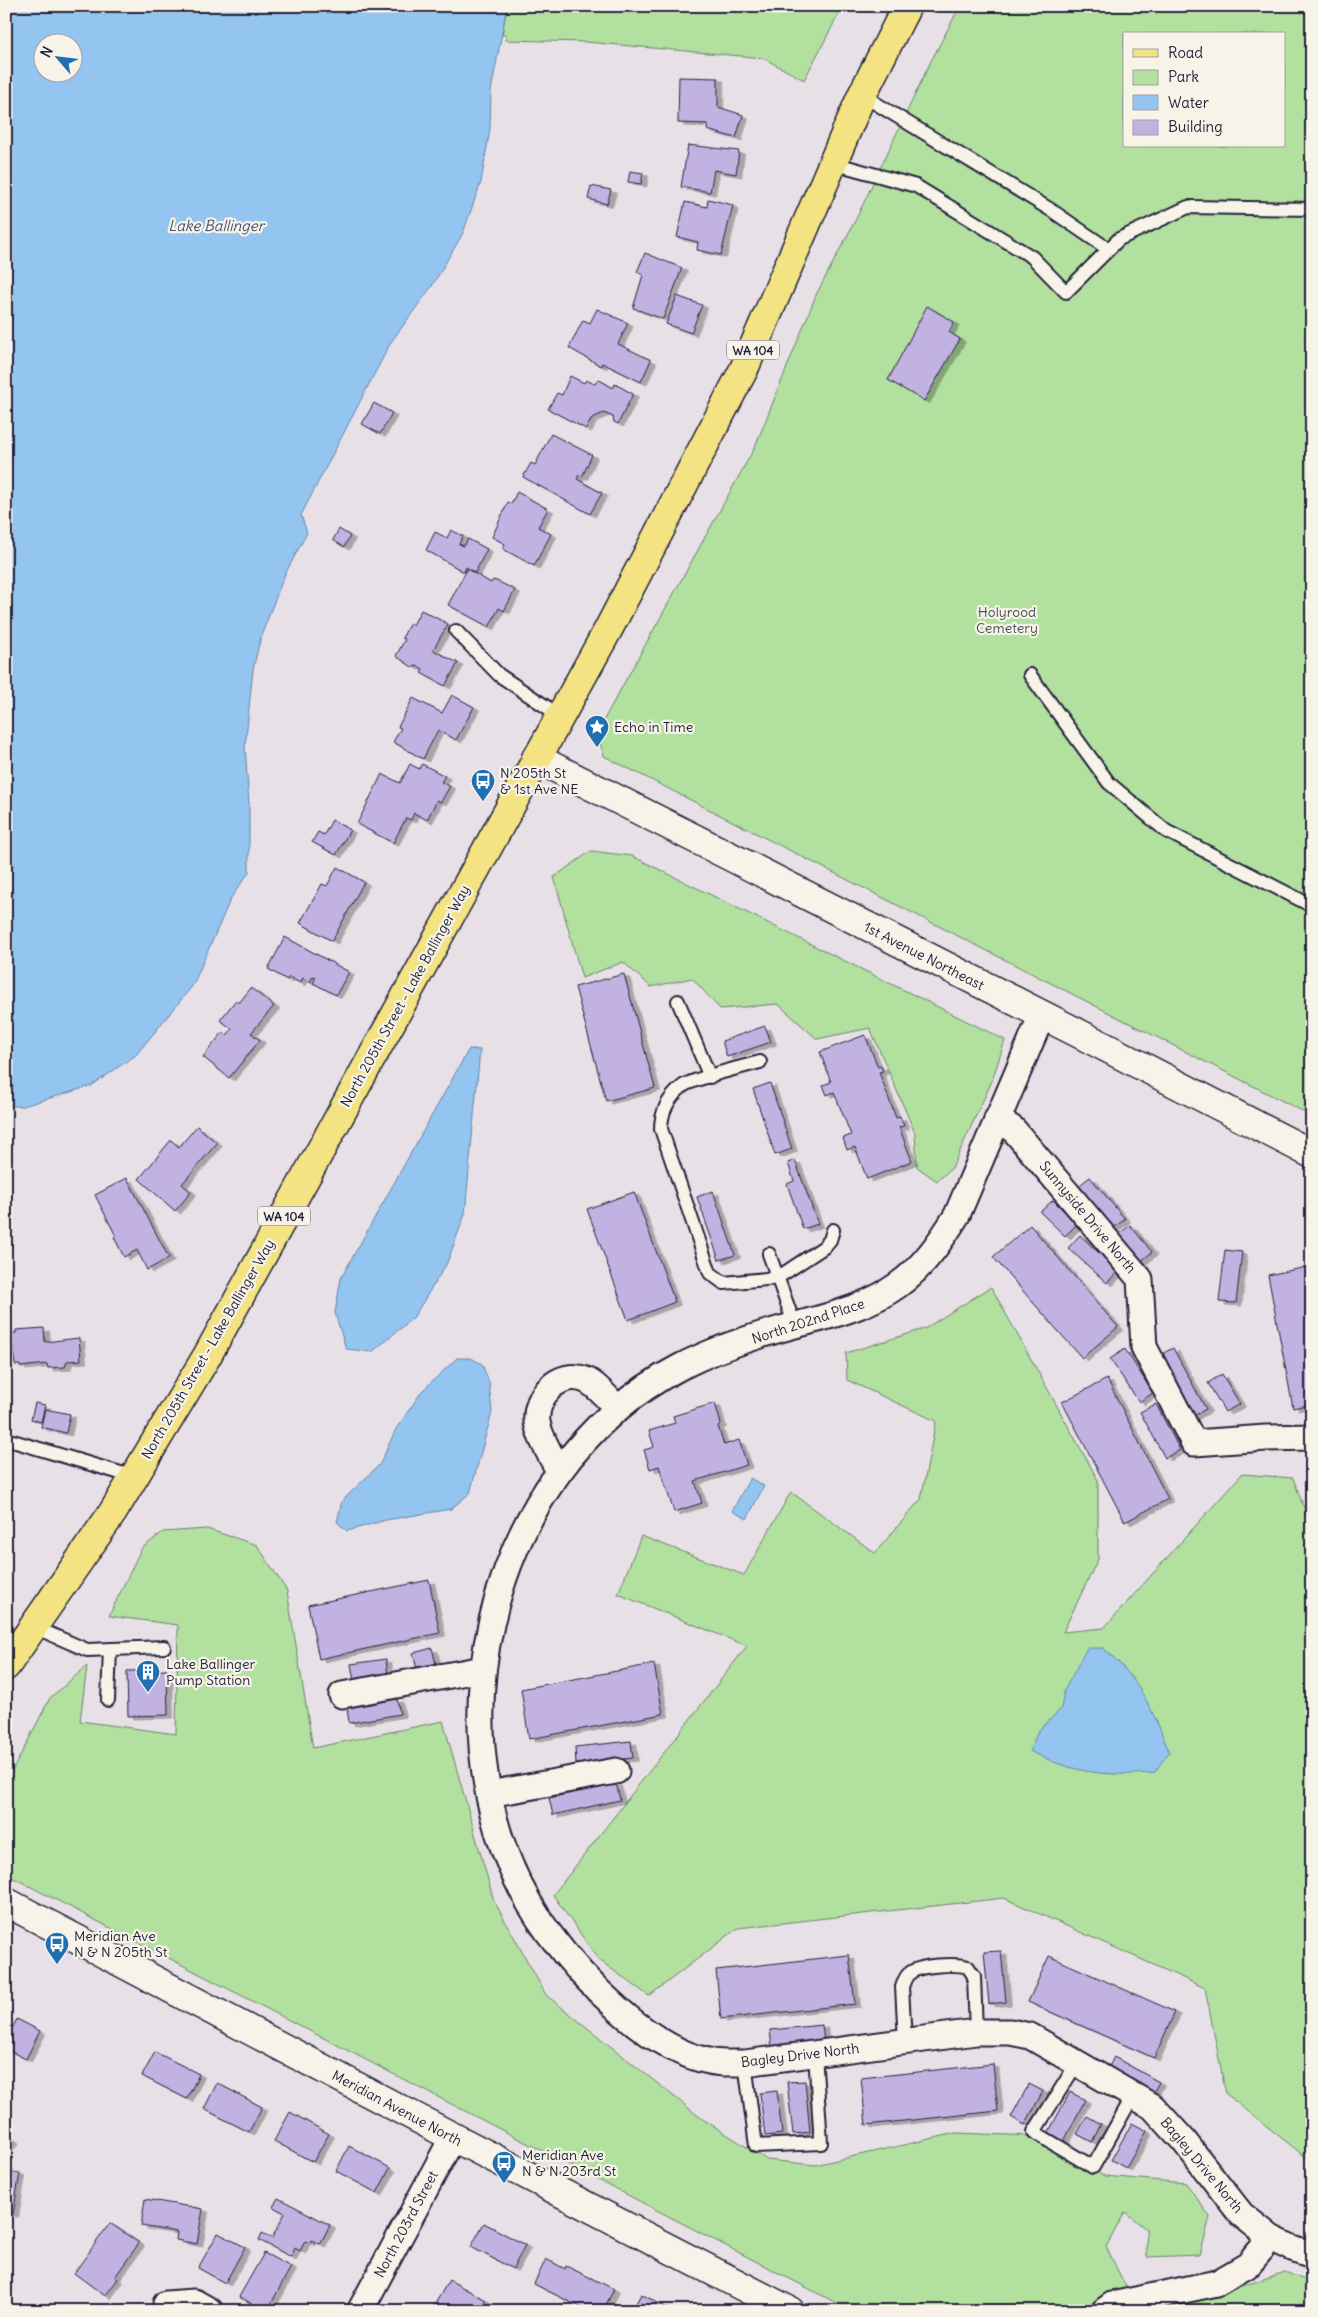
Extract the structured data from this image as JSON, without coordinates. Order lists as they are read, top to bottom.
{
  "streets": {
    "main road": ["WA 104", "North 205th Street - Lake Ballinger Way"],
    "street": [
      "1st Avenue Northeast",
      "Sunnyside Drive North",
      "North 202nd Place",
      "Bagley Drive North",
      "Meridian Avenue North",
      "North 203rd Street"
    ]
  },
  "crossings": [
    ["WA 104", "1st Avenue Northeast"],
    ["WA 104", "North 205th Street - Lake Ballinger Way"],
    ["1st Avenue Northeast", "North 205th Street - Lake Ballinger Way"],
    ["1st Avenue Northeast", "North 202nd Place"],
    ["Sunnyside Drive North", "North 202nd Place"],
    ["North 202nd Place", "Bagley Drive North"],
    ["Meridian Avenue North", "North 203rd Street"]
  ],
  "water": ["Lake Ballinger"],
  "parks": ["Holyrood Cemetery"],
  "places": {
    "place": ["Echo in Time"],
    "bus stop": ["N 205th St & 1st Ave NE", "Meridian Ave N & N 205th St", "Meridian Ave N & N 203rd St"],
    "building": ["Lake Ballinger Pump Station"]
  },
  "legend": [
    "Road",
    "Park",
    "Water",
    "Building"
  ],
  "north": "top left"
}
